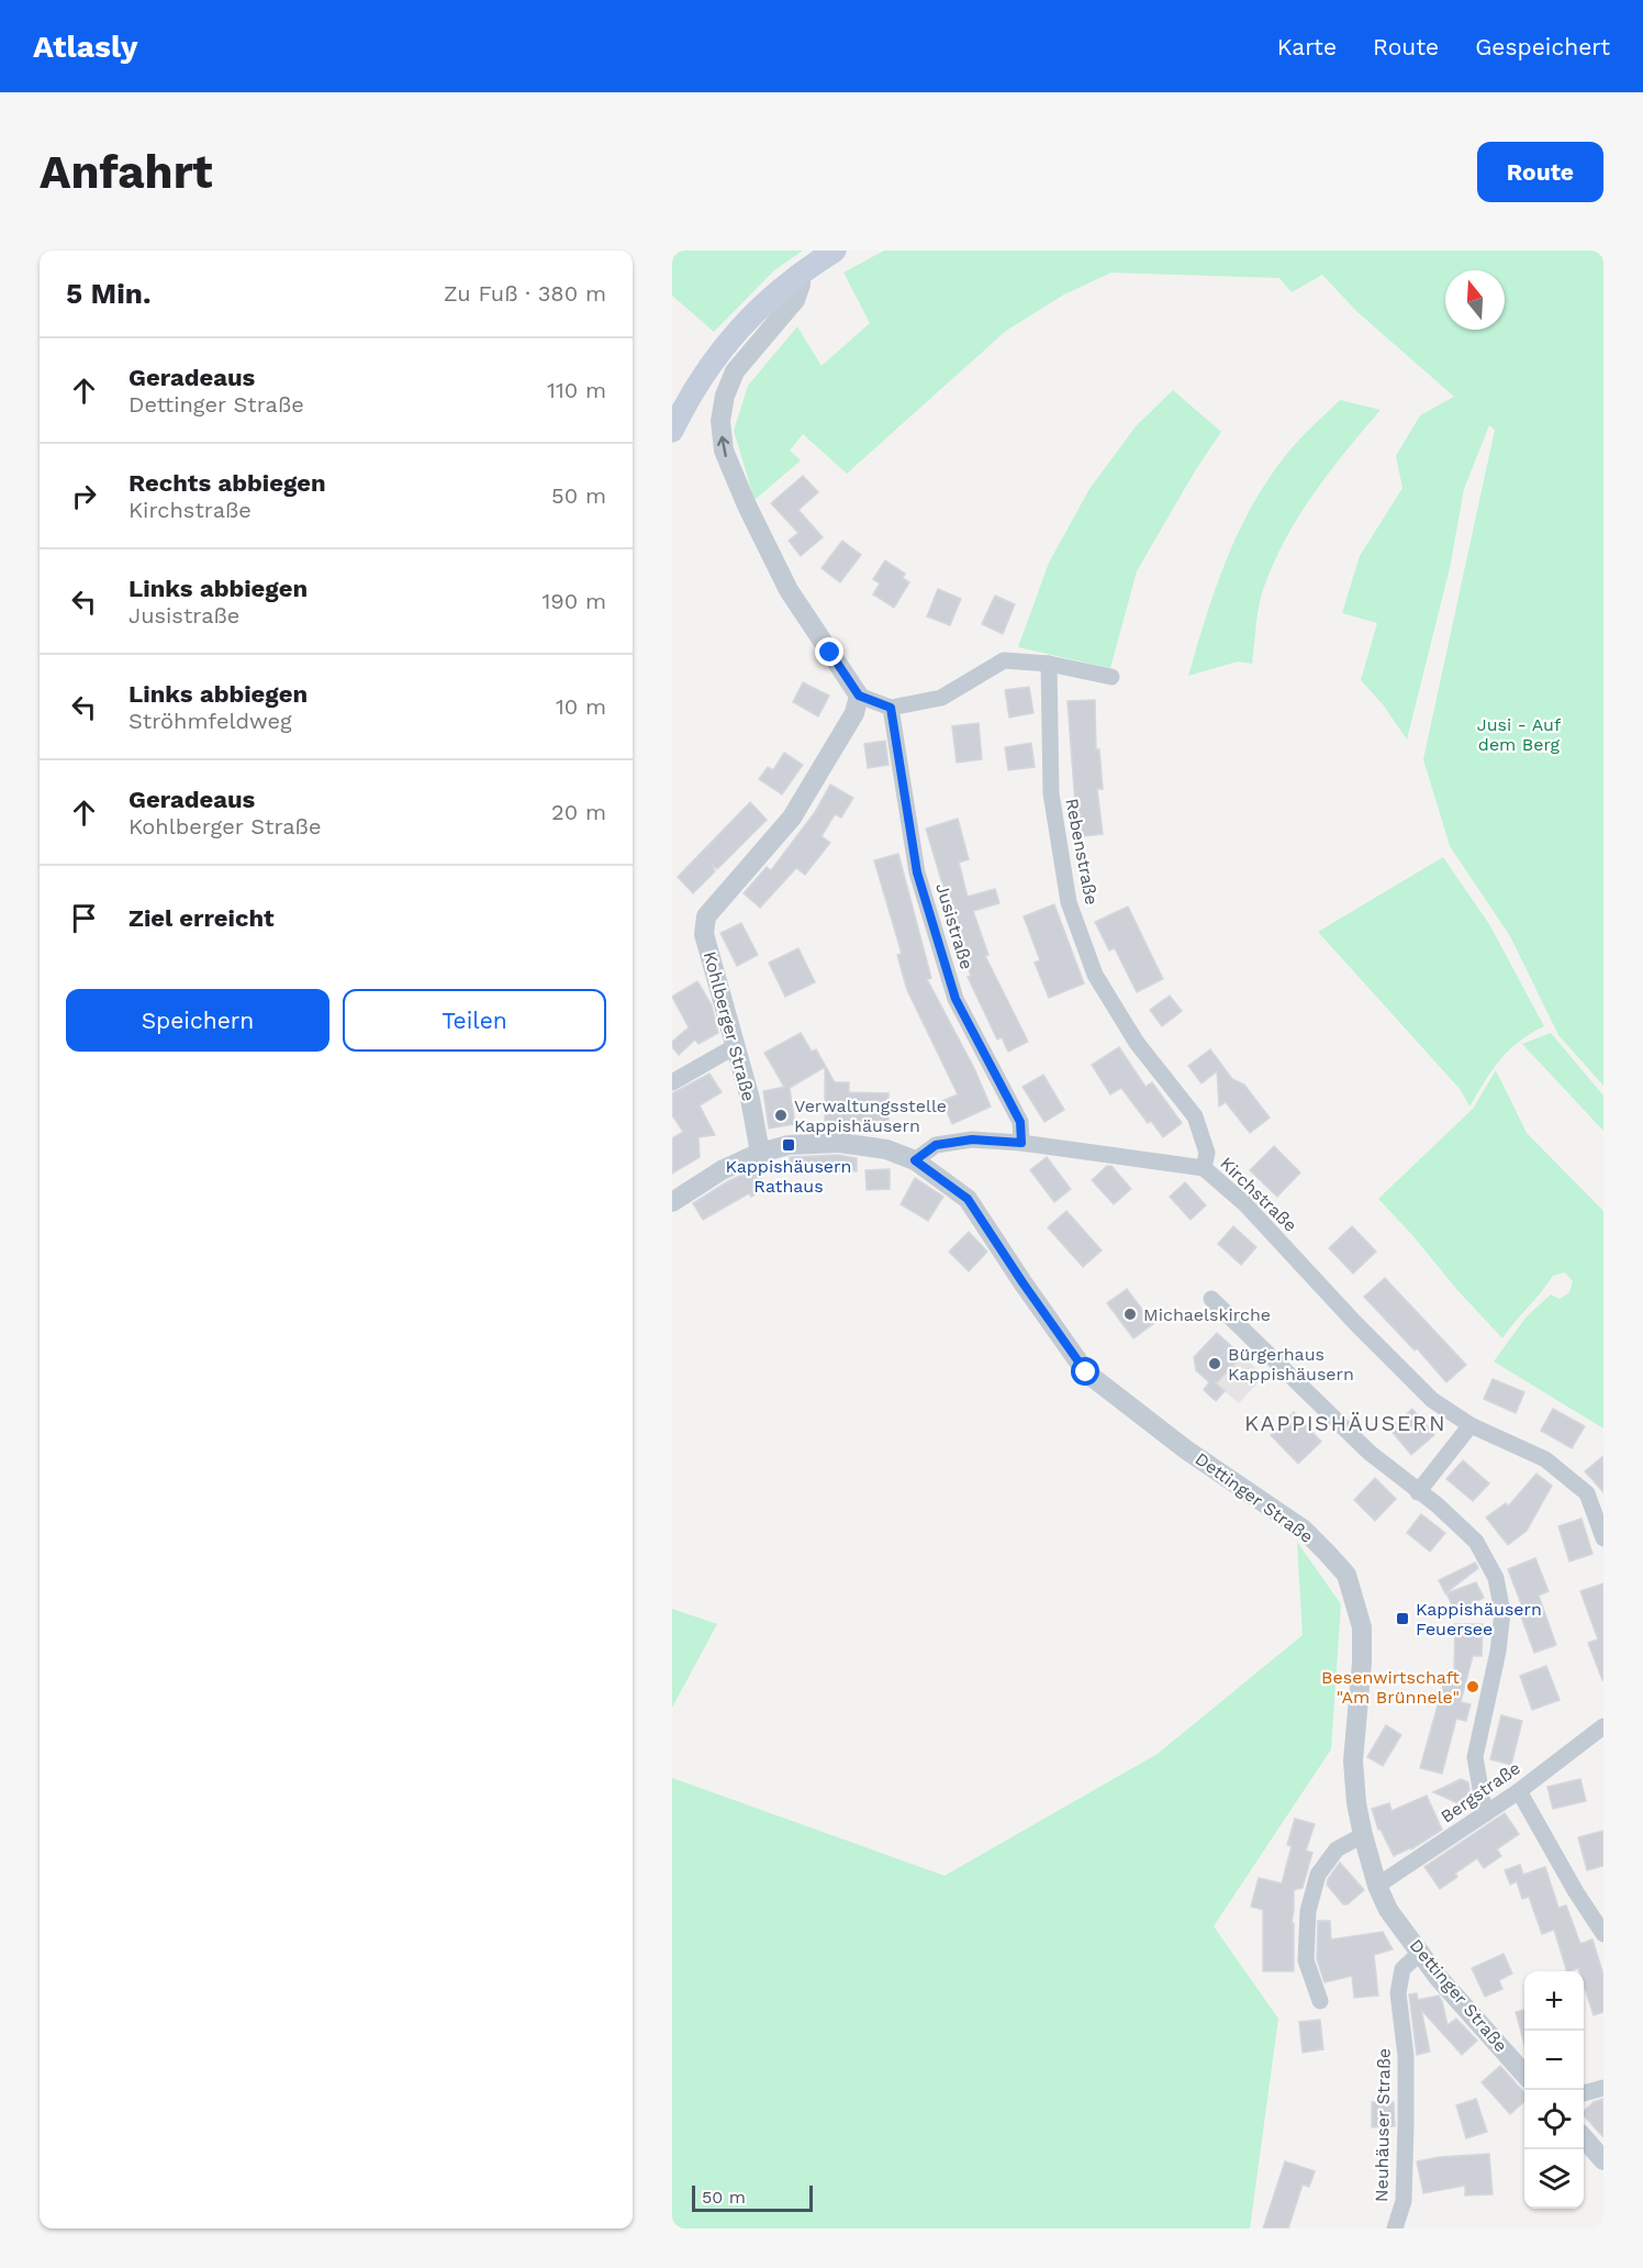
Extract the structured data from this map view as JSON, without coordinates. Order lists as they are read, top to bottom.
{
  "streets": {
    "street": [
      "Rebenstraße",
      "Jusistraße",
      "Kohlberger Straße",
      "Kirchstraße",
      "Dettinger Straße",
      "Bergstraße",
      "Neuhäuser Straße"
    ]
  },
  "crossings": [
    ["Rebenstraße", "Kirchstraße"],
    ["Jusistraße", "Kirchstraße"],
    ["Kohlberger Straße", "Dettinger Straße"],
    ["Kirchstraße", "Dettinger Straße"],
    ["Dettinger Straße", "Bergstraße"],
    ["Dettinger Straße", "Neuhäuser Straße"]
  ],
  "districts": ["KAPPISHÄUSERN"],
  "parks": ["Jusi - Auf dem Berg"],
  "places": {
    "other": [
      "Verwaltungsstelle Kappishäusern",
      "Michaelskirche",
      "Bürgerhaus Kappishäusern",
      "Besenwirtschaft \"Am Brünnele\""
    ],
    "transit": ["Kappishäusern Rathaus", "Kappishäusern Feuersee"]
  },
  "scale_bar": "50 m",
  "north": "top",
  "page": {
    "header": "Atlasly",
    "nav": ["Karte", "Route", "Gespeichert"],
    "buttons": [
      "Route",
      ["Speichern", "Teilen"]
    ],
    "title": "Anfahrt",
    "heading": ["5 Min.", "Zu Fuß · 380 m"],
    "list": [
      ["Geradeaus", "Dettinger Straße", "110 m"],
      ["Rechts abbiegen", "Kirchstraße", "50 m"],
      ["Links abbiegen", "Jusistraße", "190 m"],
      ["Links abbiegen", "Ströhmfeldweg", "10 m"],
      ["Geradeaus", "Kohlberger Straße", "20 m"],
      "Ziel erreicht"
    ],
    "map_buttons": ["+", "−"],
    "scale": "50 m"
  }
}
